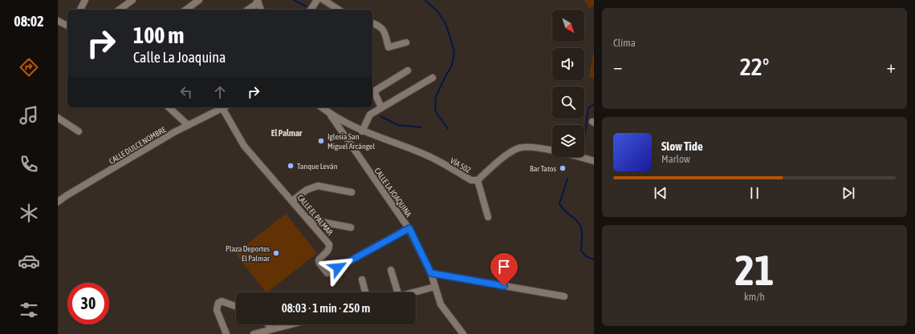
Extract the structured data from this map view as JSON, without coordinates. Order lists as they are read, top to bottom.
{
  "streets": {
    "street": [
      "CALLE DULCE NOMBRE",
      "VÍA 502",
      "CALLE LA JOAQUINA",
      "CALLE EL PALMAR"
    ]
  },
  "crossings": [
    ["CALLE DULCE NOMBRE", "CALLE EL PALMAR"],
    ["VÍA 502", "CALLE LA JOAQUINA"],
    ["CALLE LA JOAQUINA", "CALLE EL PALMAR"]
  ],
  "districts": ["El Palmar"],
  "places": [
    "Iglesia San Miguel Arcángel",
    "Tanque Leván",
    "Bar Tatos",
    "Plaza Deportes El Palmar"
  ],
  "north": "bottom right",
  "page": {
    "tabs": "08:02",
    "tile": [
      "Clima",
      ["21", "km/h"]
    ],
    "turn": ["100 m", "Calle La Joaquina"],
    "heat": ["−", "22°", "+"],
    "song": ["Slow Tide", "Marlow"],
    "limit": "30",
    "trip": "08:03 · 1 min · 250 m"
  }
}
